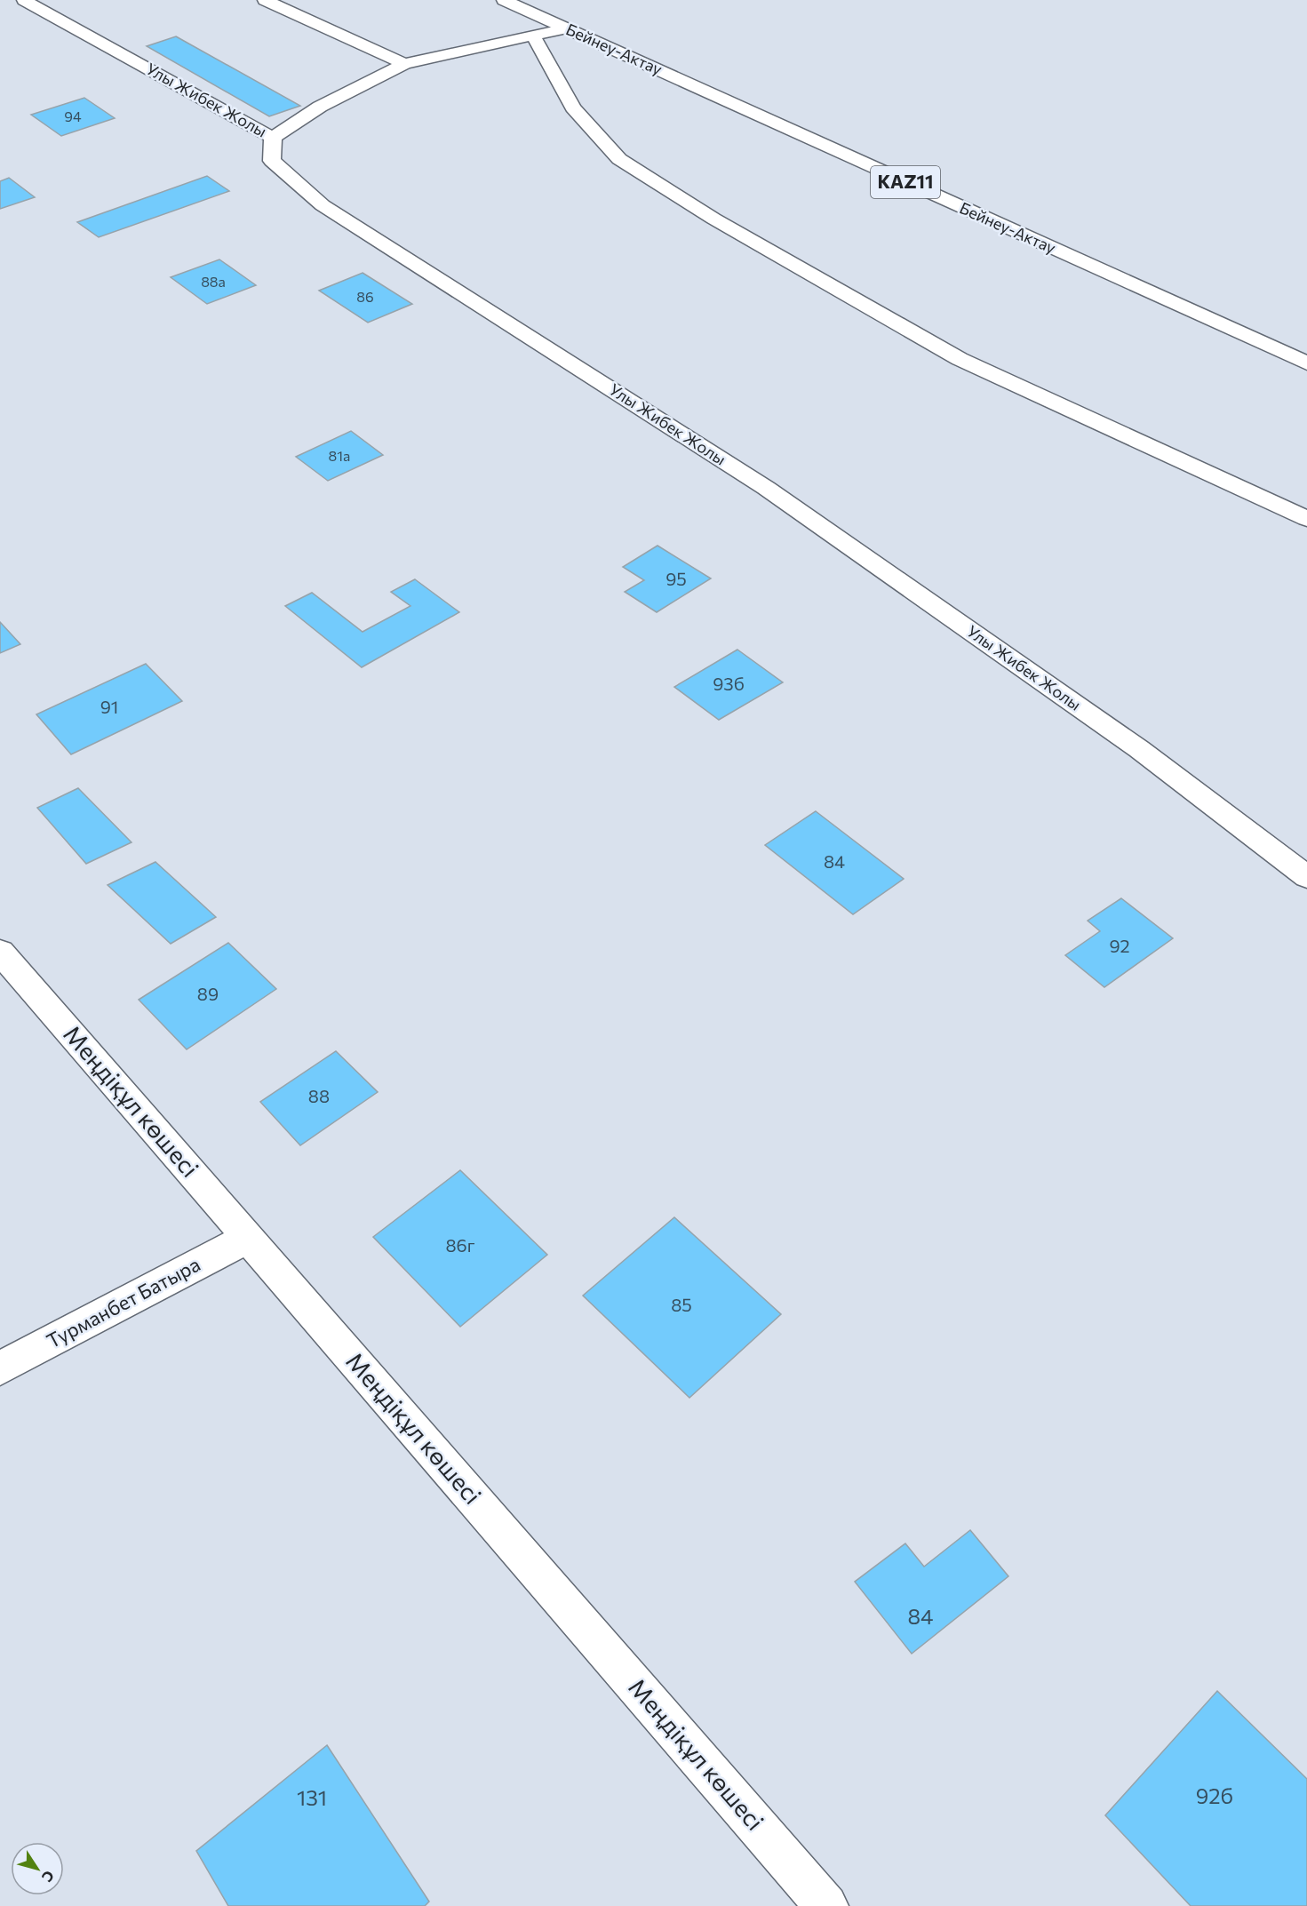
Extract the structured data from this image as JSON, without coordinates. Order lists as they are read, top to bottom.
{
  "streets": {
    "main road": [
      "Бейнеу-Актау",
      "Улы Жибек Жолы",
      "KAZ11",
      "Меңдіқұл көшесі",
      "Турманбет Батыра"
    ]
  },
  "crossings": [
    ["Меңдіқұл көшесі", "Турманбет Батыра"]
  ],
  "house_numbers": [
    "94",
    "88а",
    "86",
    "81а",
    "95",
    "93б",
    "91",
    "84",
    "92",
    "89",
    "88",
    "86г",
    "85",
    "84",
    "92б",
    "131"
  ],
  "north": "bottom right"
}
